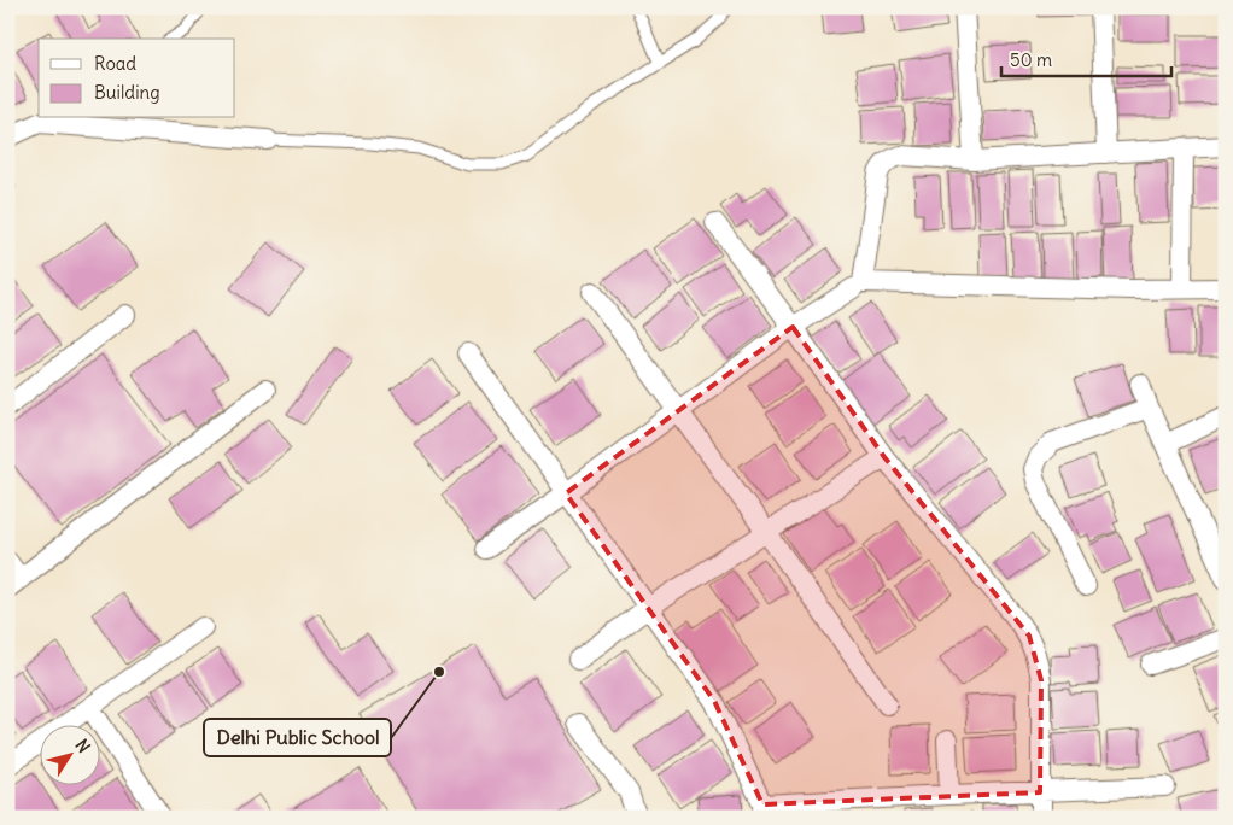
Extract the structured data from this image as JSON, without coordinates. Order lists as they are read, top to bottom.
{
  "places": ["Delhi Public School"],
  "legend": ["Road", "Building"],
  "scale_bar": "50 m",
  "north": "top right"
}
